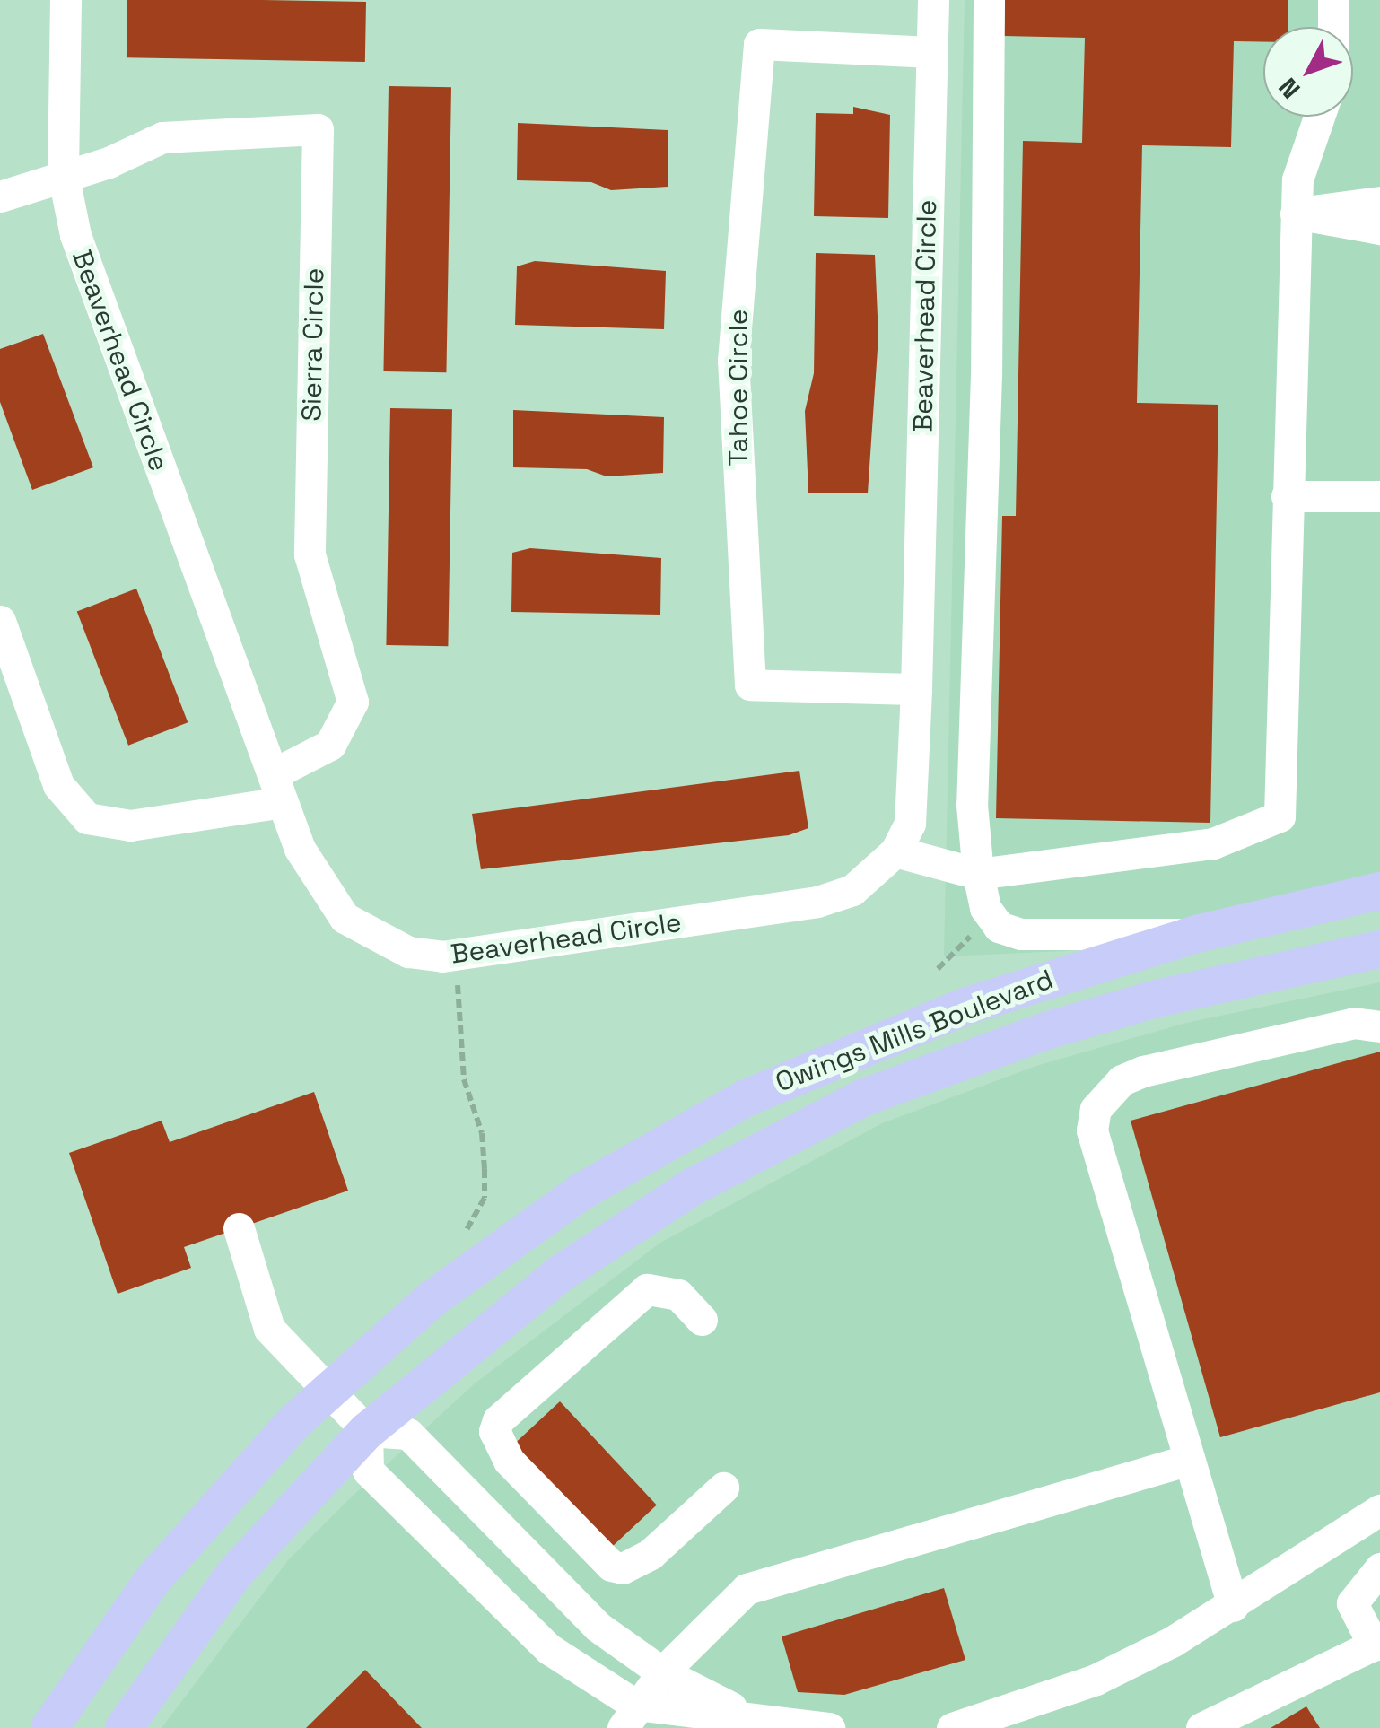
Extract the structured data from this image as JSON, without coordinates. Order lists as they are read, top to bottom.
{
  "streets": {
    "main road": ["Owings Mills Boulevard"],
    "street": ["Beaverhead Circle", "Sierra Circle", "Tahoe Circle"]
  },
  "crossings": [
    ["Beaverhead Circle", "Sierra Circle"],
    ["Beaverhead Circle", "Tahoe Circle"]
  ],
  "north": "bottom left"
}
